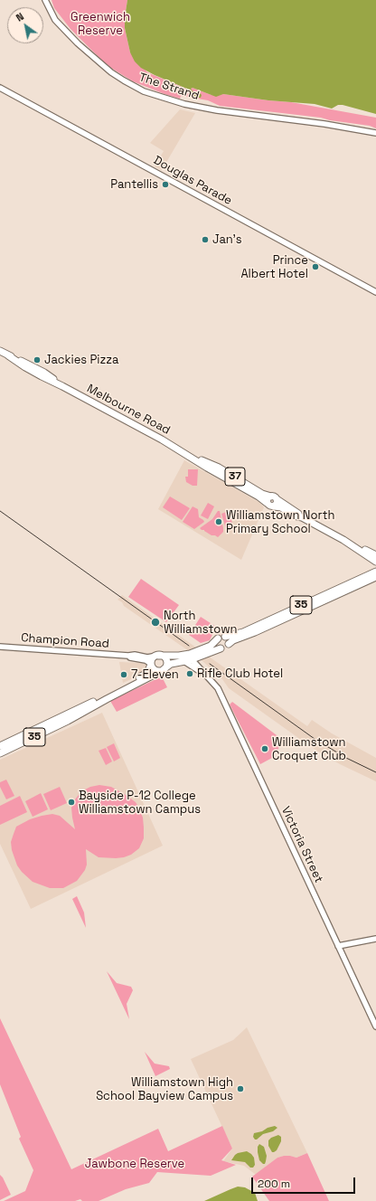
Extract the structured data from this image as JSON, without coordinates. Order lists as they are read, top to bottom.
{
  "streets": {
    "main road": ["Melbourne Road", "37", "35"],
    "street": [
      "The Strand",
      "Douglas Parade",
      "Champion Road",
      "Victoria Street"
    ]
  },
  "crossings": [
    ["Melbourne Road", "37"],
    ["35", "Champion Road"],
    ["35", "Victoria Street"]
  ],
  "parks": ["Greenwich Reserve", "Jawbone Reserve"],
  "places": [
    "Pantellis",
    "Jan's",
    "Prince Albert Hotel",
    "Jackies Pizza",
    "Williamstown North Primary School",
    "North Williamstown",
    "Rifle Club Hotel",
    "7-Eleven",
    "Williamstown Croquet Club",
    "Bayside P-12 College Williamstown Campus",
    "Williamstown High School Bayview Campus"
  ],
  "scale_bar": "200 m",
  "north": "top left"
}
